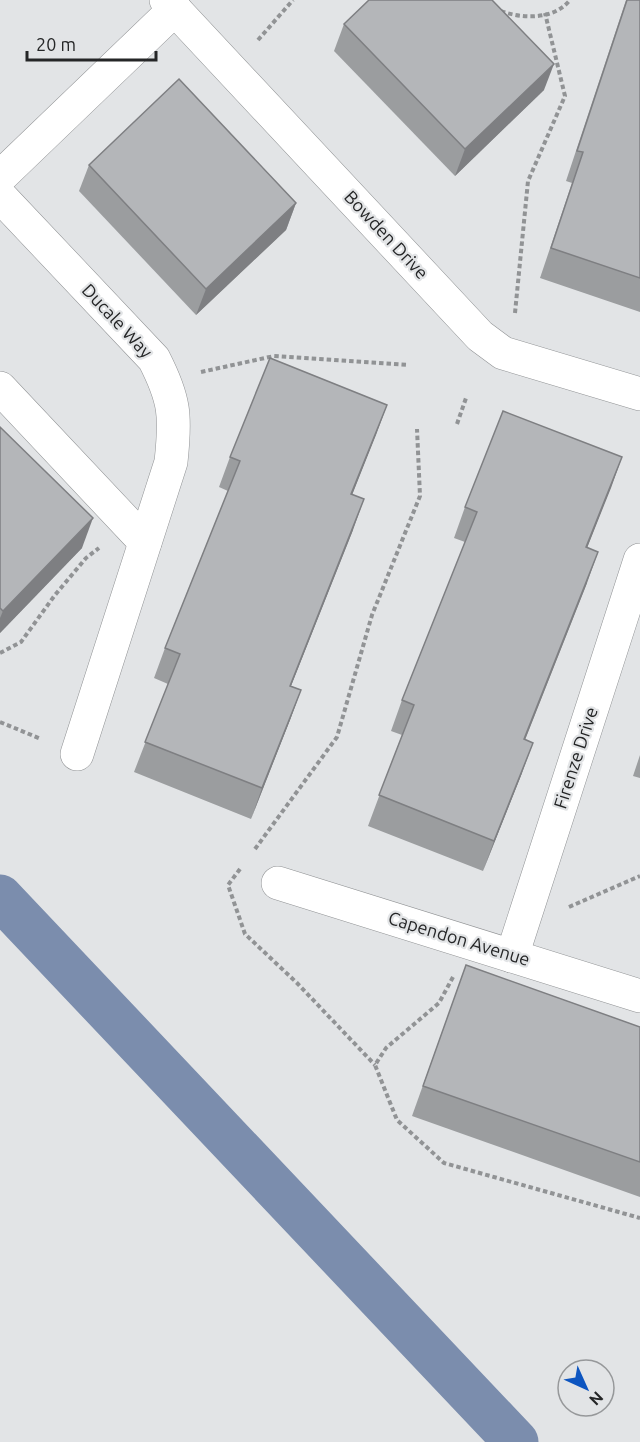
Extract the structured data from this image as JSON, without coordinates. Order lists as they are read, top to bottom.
{
  "streets": {
    "street": [
      "Bowden Drive",
      "Ducale Way",
      "Firenze Drive",
      "Capendon Avenue"
    ]
  },
  "crossings": [
    ["Firenze Drive", "Capendon Avenue"]
  ],
  "scale_bar": "20 m",
  "north": "bottom right"
}
